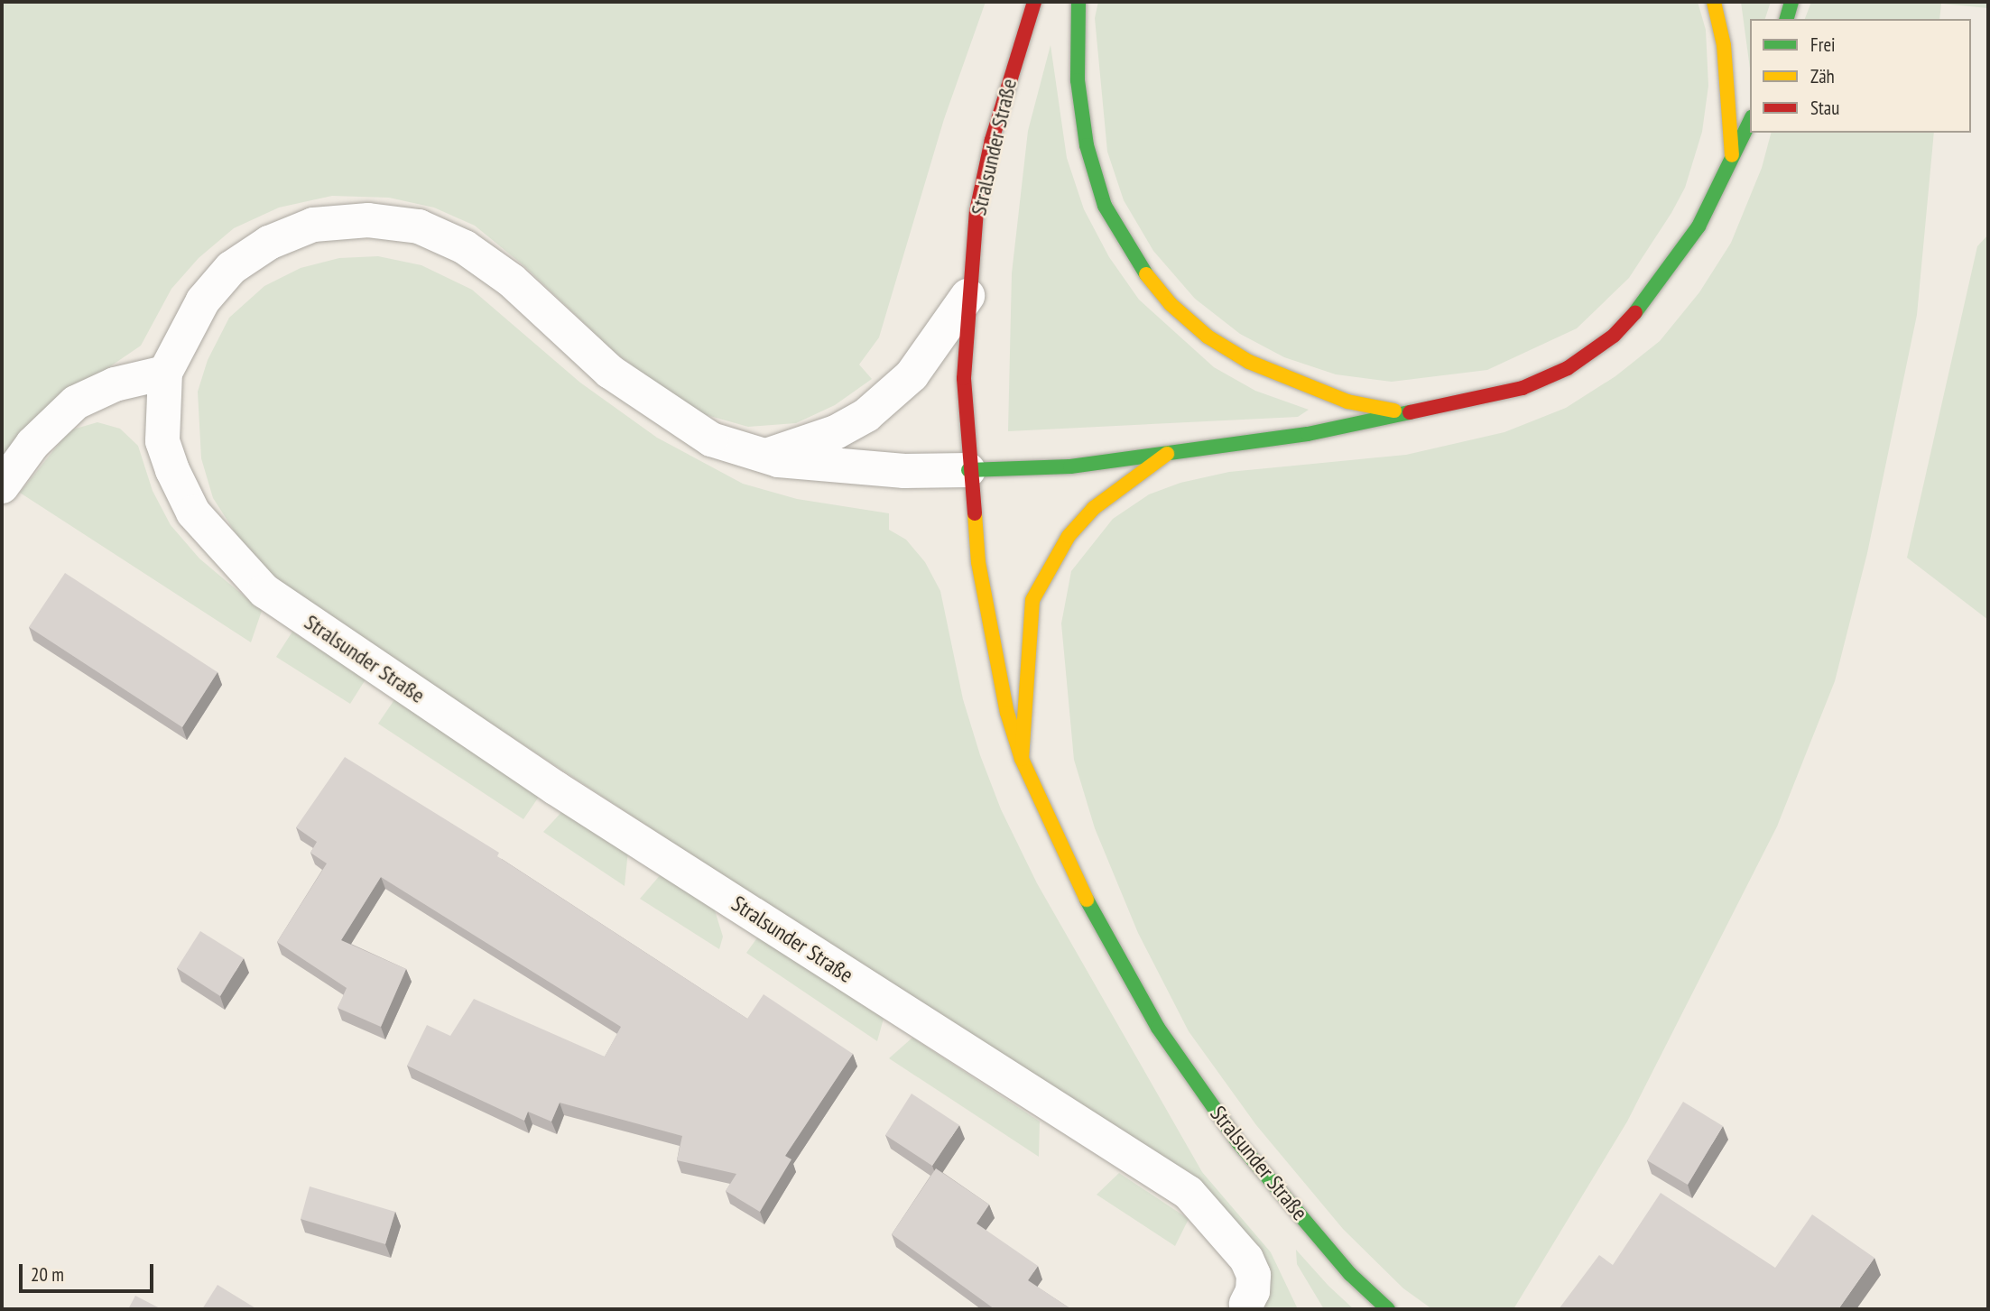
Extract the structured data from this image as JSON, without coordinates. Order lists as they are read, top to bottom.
{
  "streets": {
    "main road": ["Stralsunder Straße"]
  },
  "legend": ["Frei", "Zäh", "Stau"],
  "scale_bar": "20 m"
}
